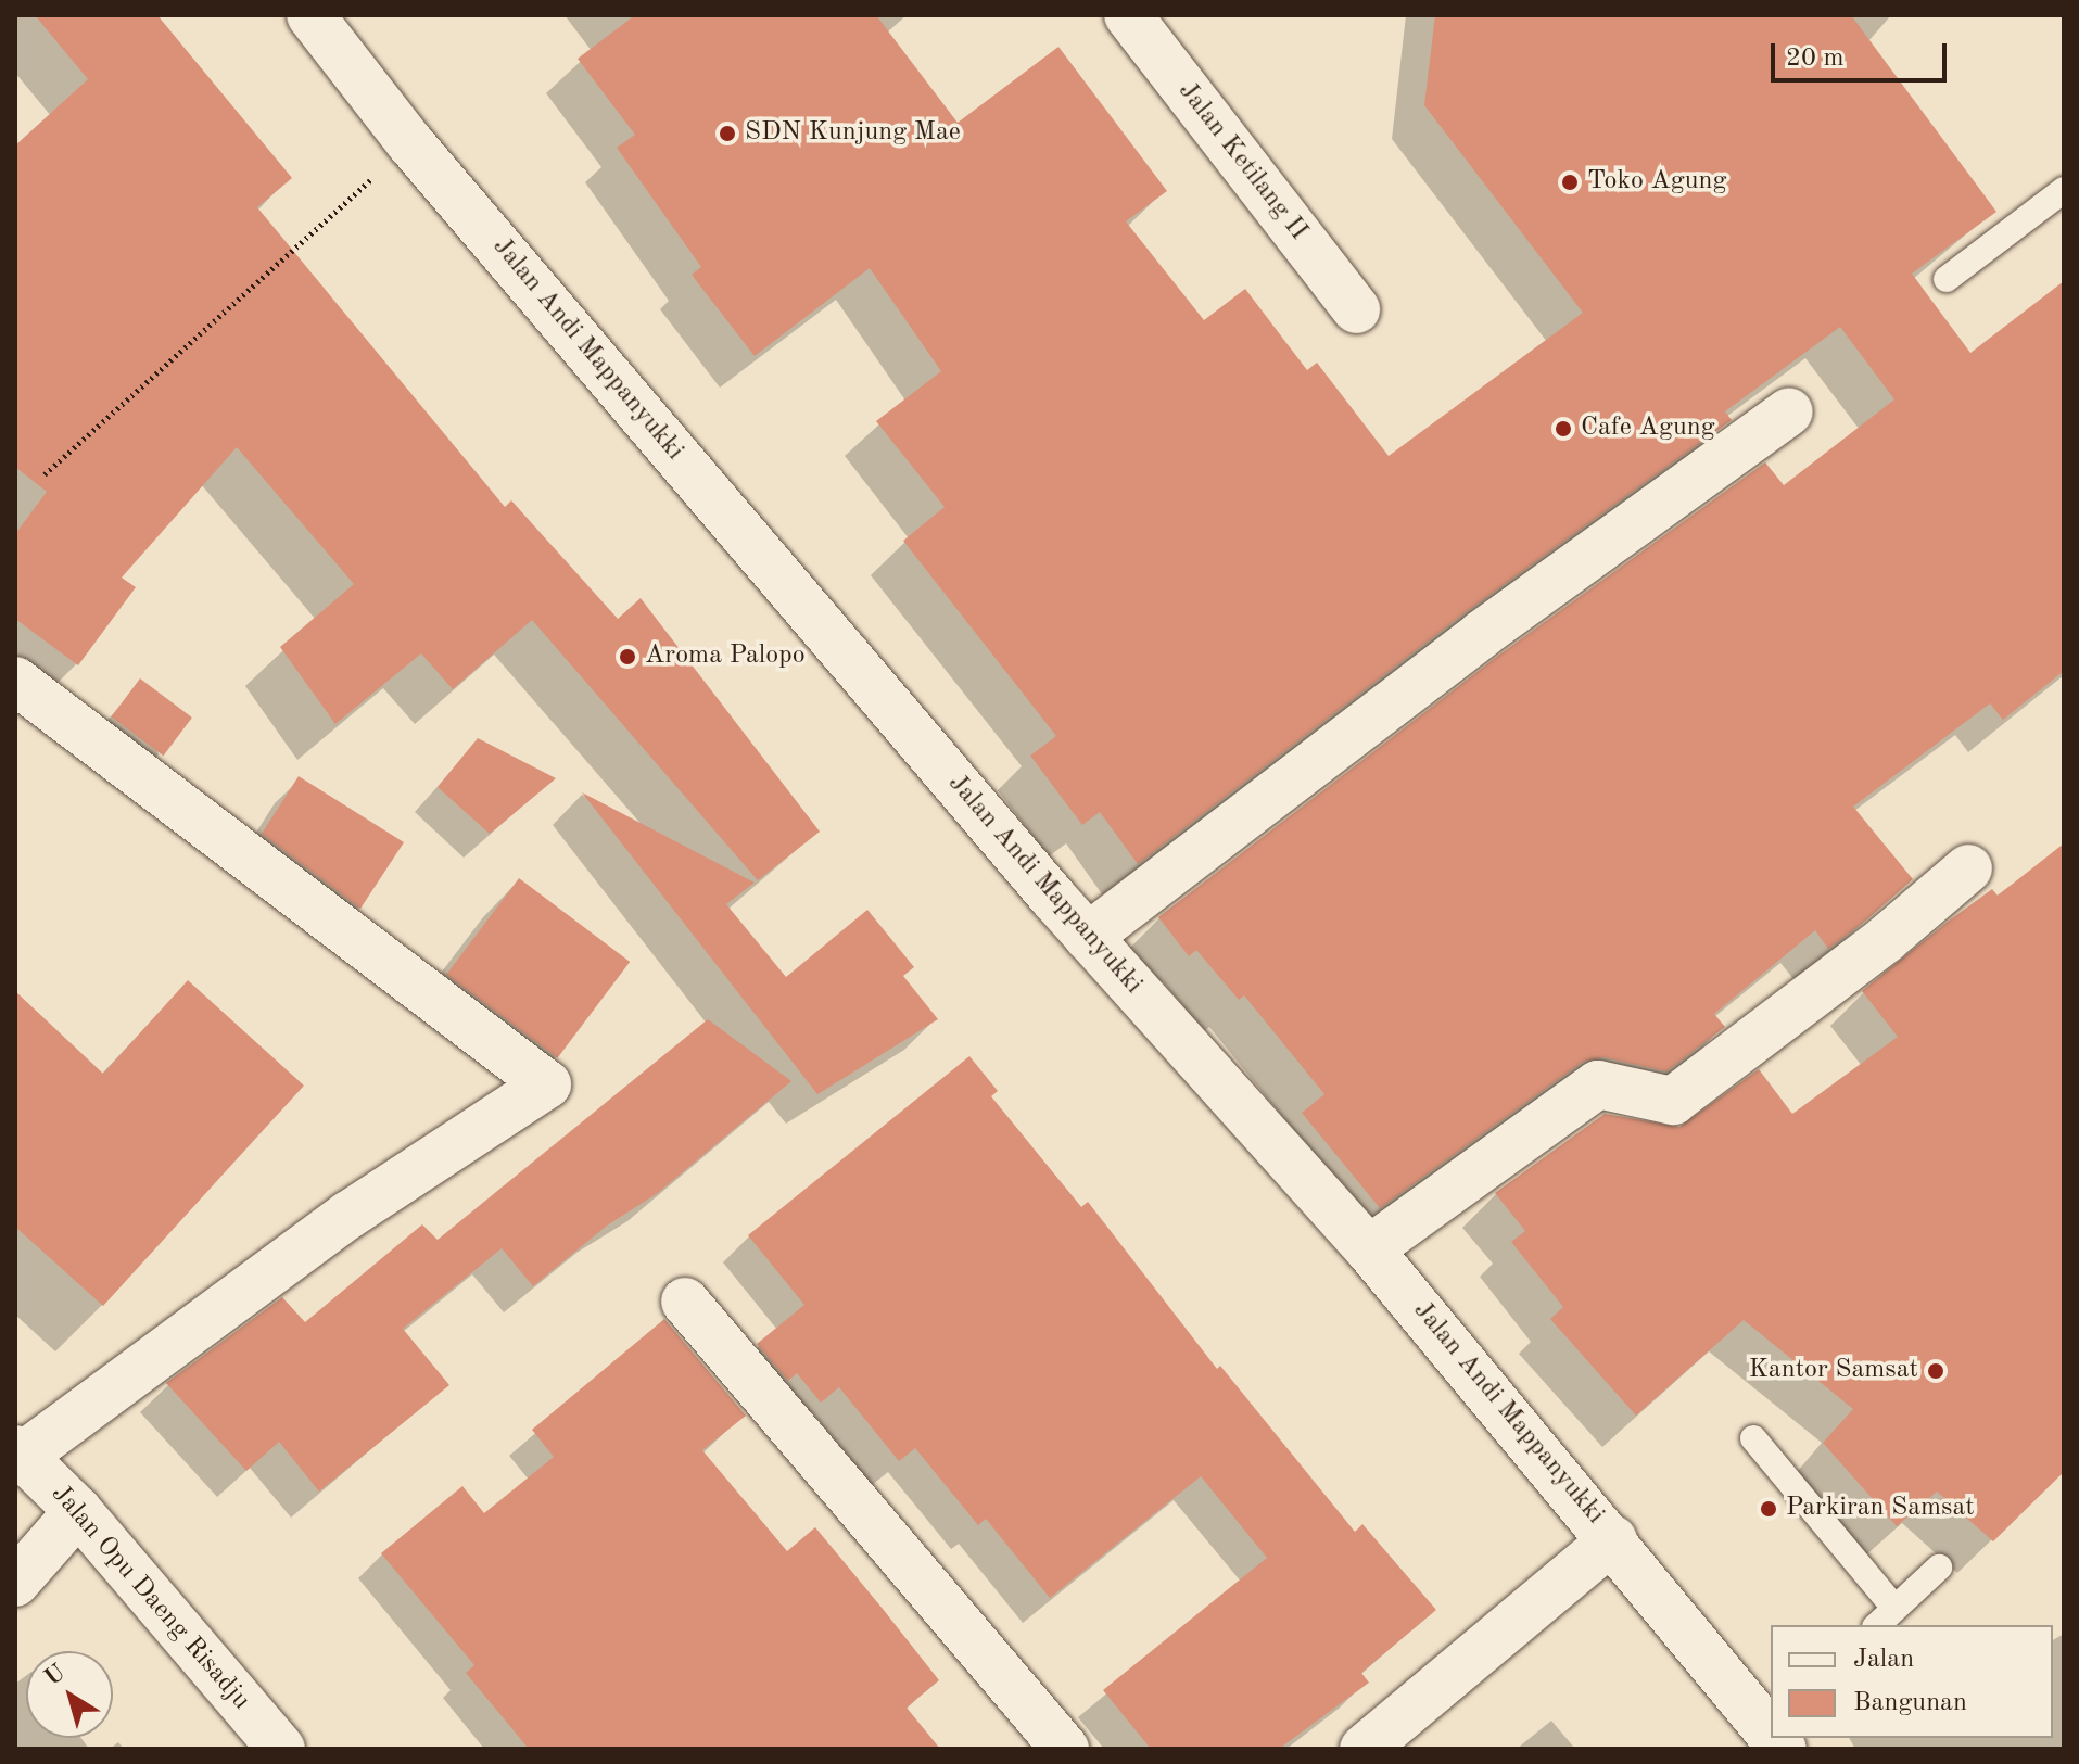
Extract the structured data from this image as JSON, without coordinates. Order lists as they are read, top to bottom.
{
  "streets": {
    "street": ["Jalan Ketilang II", "Jalan Andi Mappanyukki", "Jalan Opu Daeng Risadju"]
  },
  "places": [
    "SDN Kunjung Mae",
    "Toko Agung",
    "Cafe Agung",
    "Aroma Palopo",
    "Kantor Samsat",
    "Parkiran Samsat"
  ],
  "legend": ["Jalan", "Bangunan"],
  "scale_bar": "20 m",
  "north": "top left"
}
